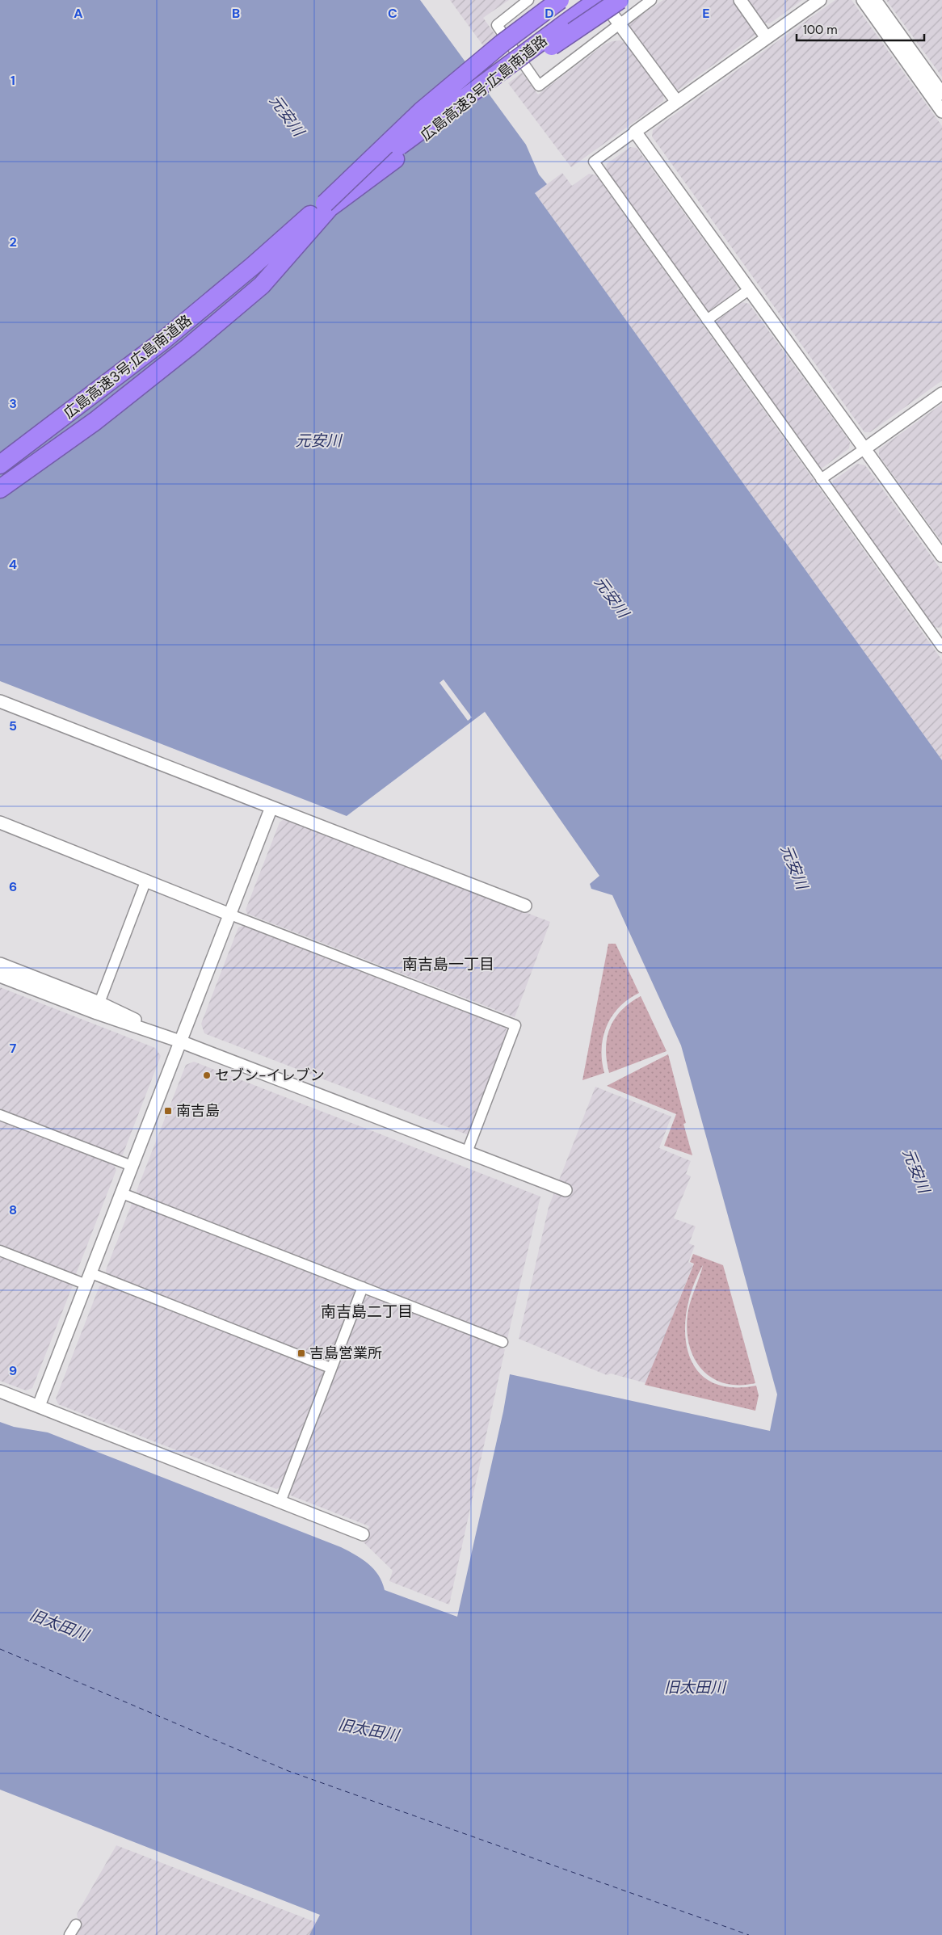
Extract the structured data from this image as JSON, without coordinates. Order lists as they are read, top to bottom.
{
  "streets": {
    "highway": ["広島高速3号;広島南道路"]
  },
  "districts": ["南吉島一丁目", "南吉島二丁目"],
  "water": ["元安川", "旧太田川"],
  "places": {
    "other": ["セブン-イレブン"],
    "transit": ["南吉島", "吉島営業所"]
  },
  "scale_bar": "100 m",
  "grid": {
    "columns": [
      "A",
      "B",
      "C",
      "D",
      "E"
    ],
    "rows": [
      "1",
      "2",
      "3",
      "4",
      "5",
      "6",
      "7",
      "8",
      "9"
    ]
  }
}
